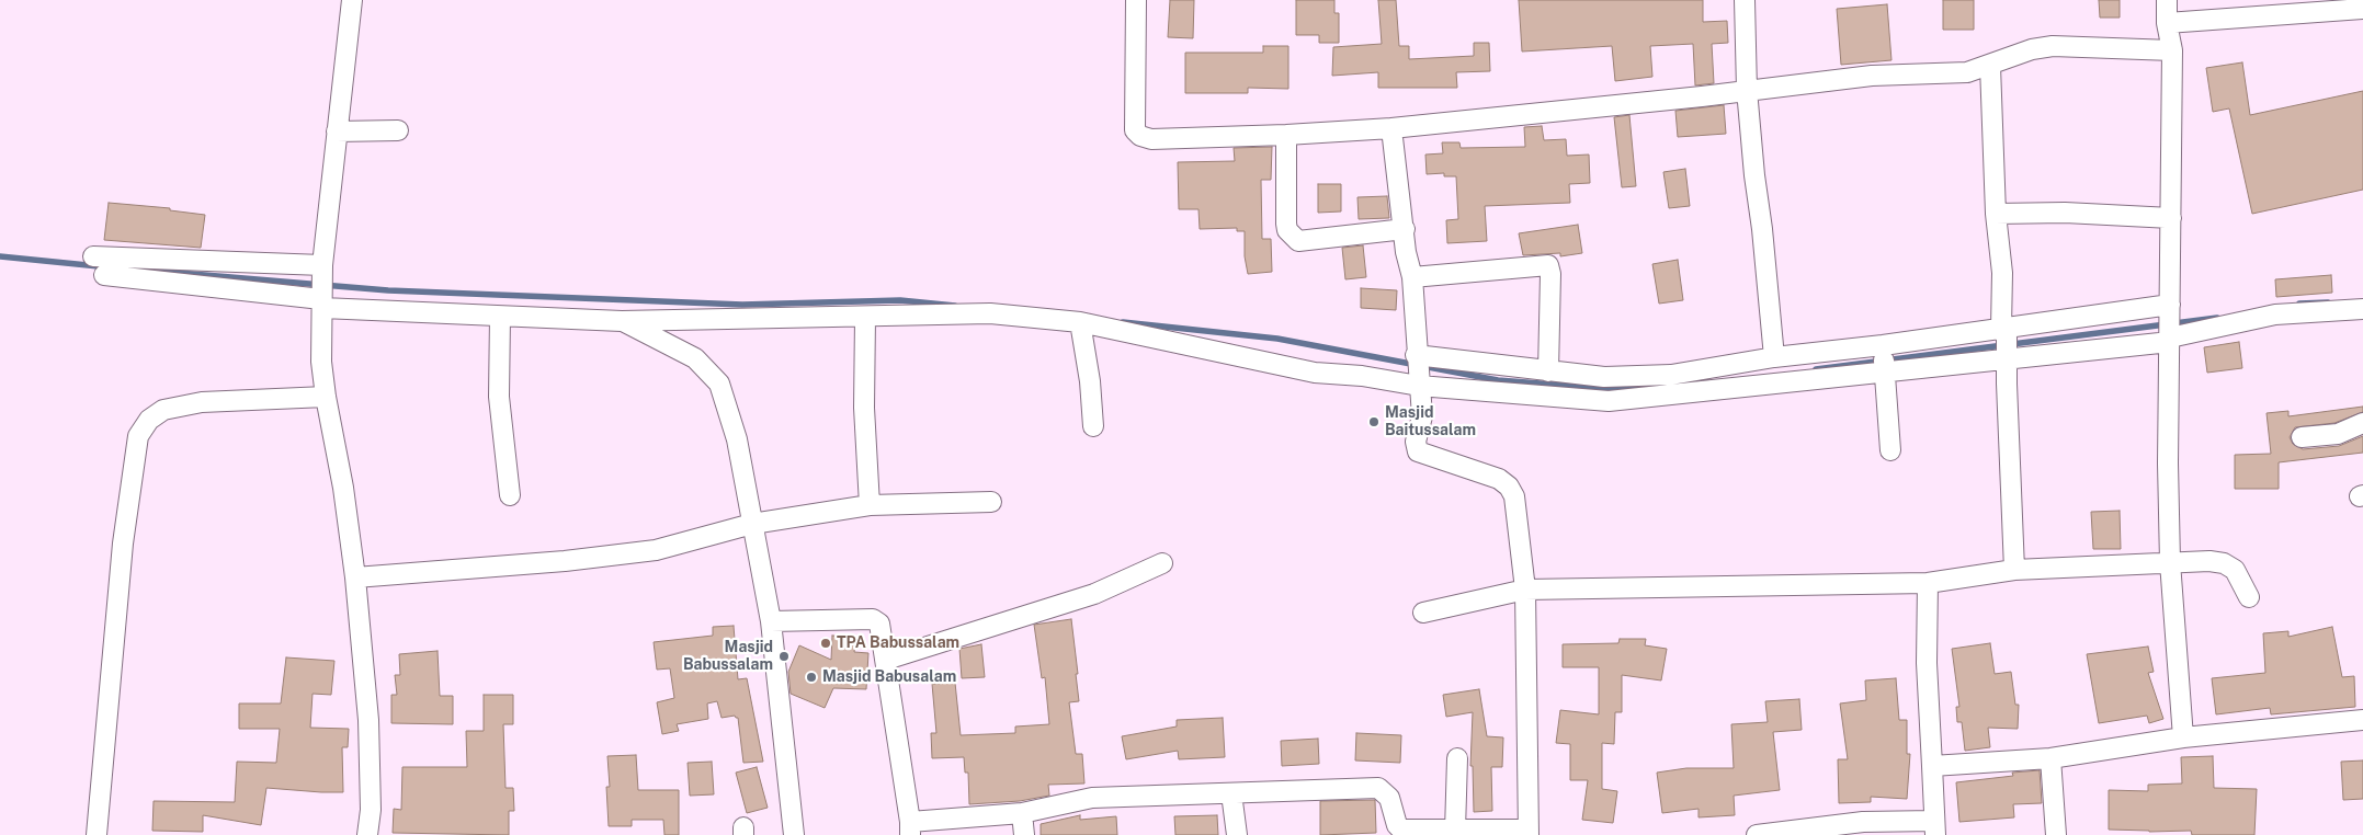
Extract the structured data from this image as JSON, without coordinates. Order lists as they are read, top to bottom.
{
  "places": [
    "Masjid Baitussalam",
    "TPA Babussalam",
    "Masjid Babussalam",
    "Masjid Babusalam"
  ]
}
